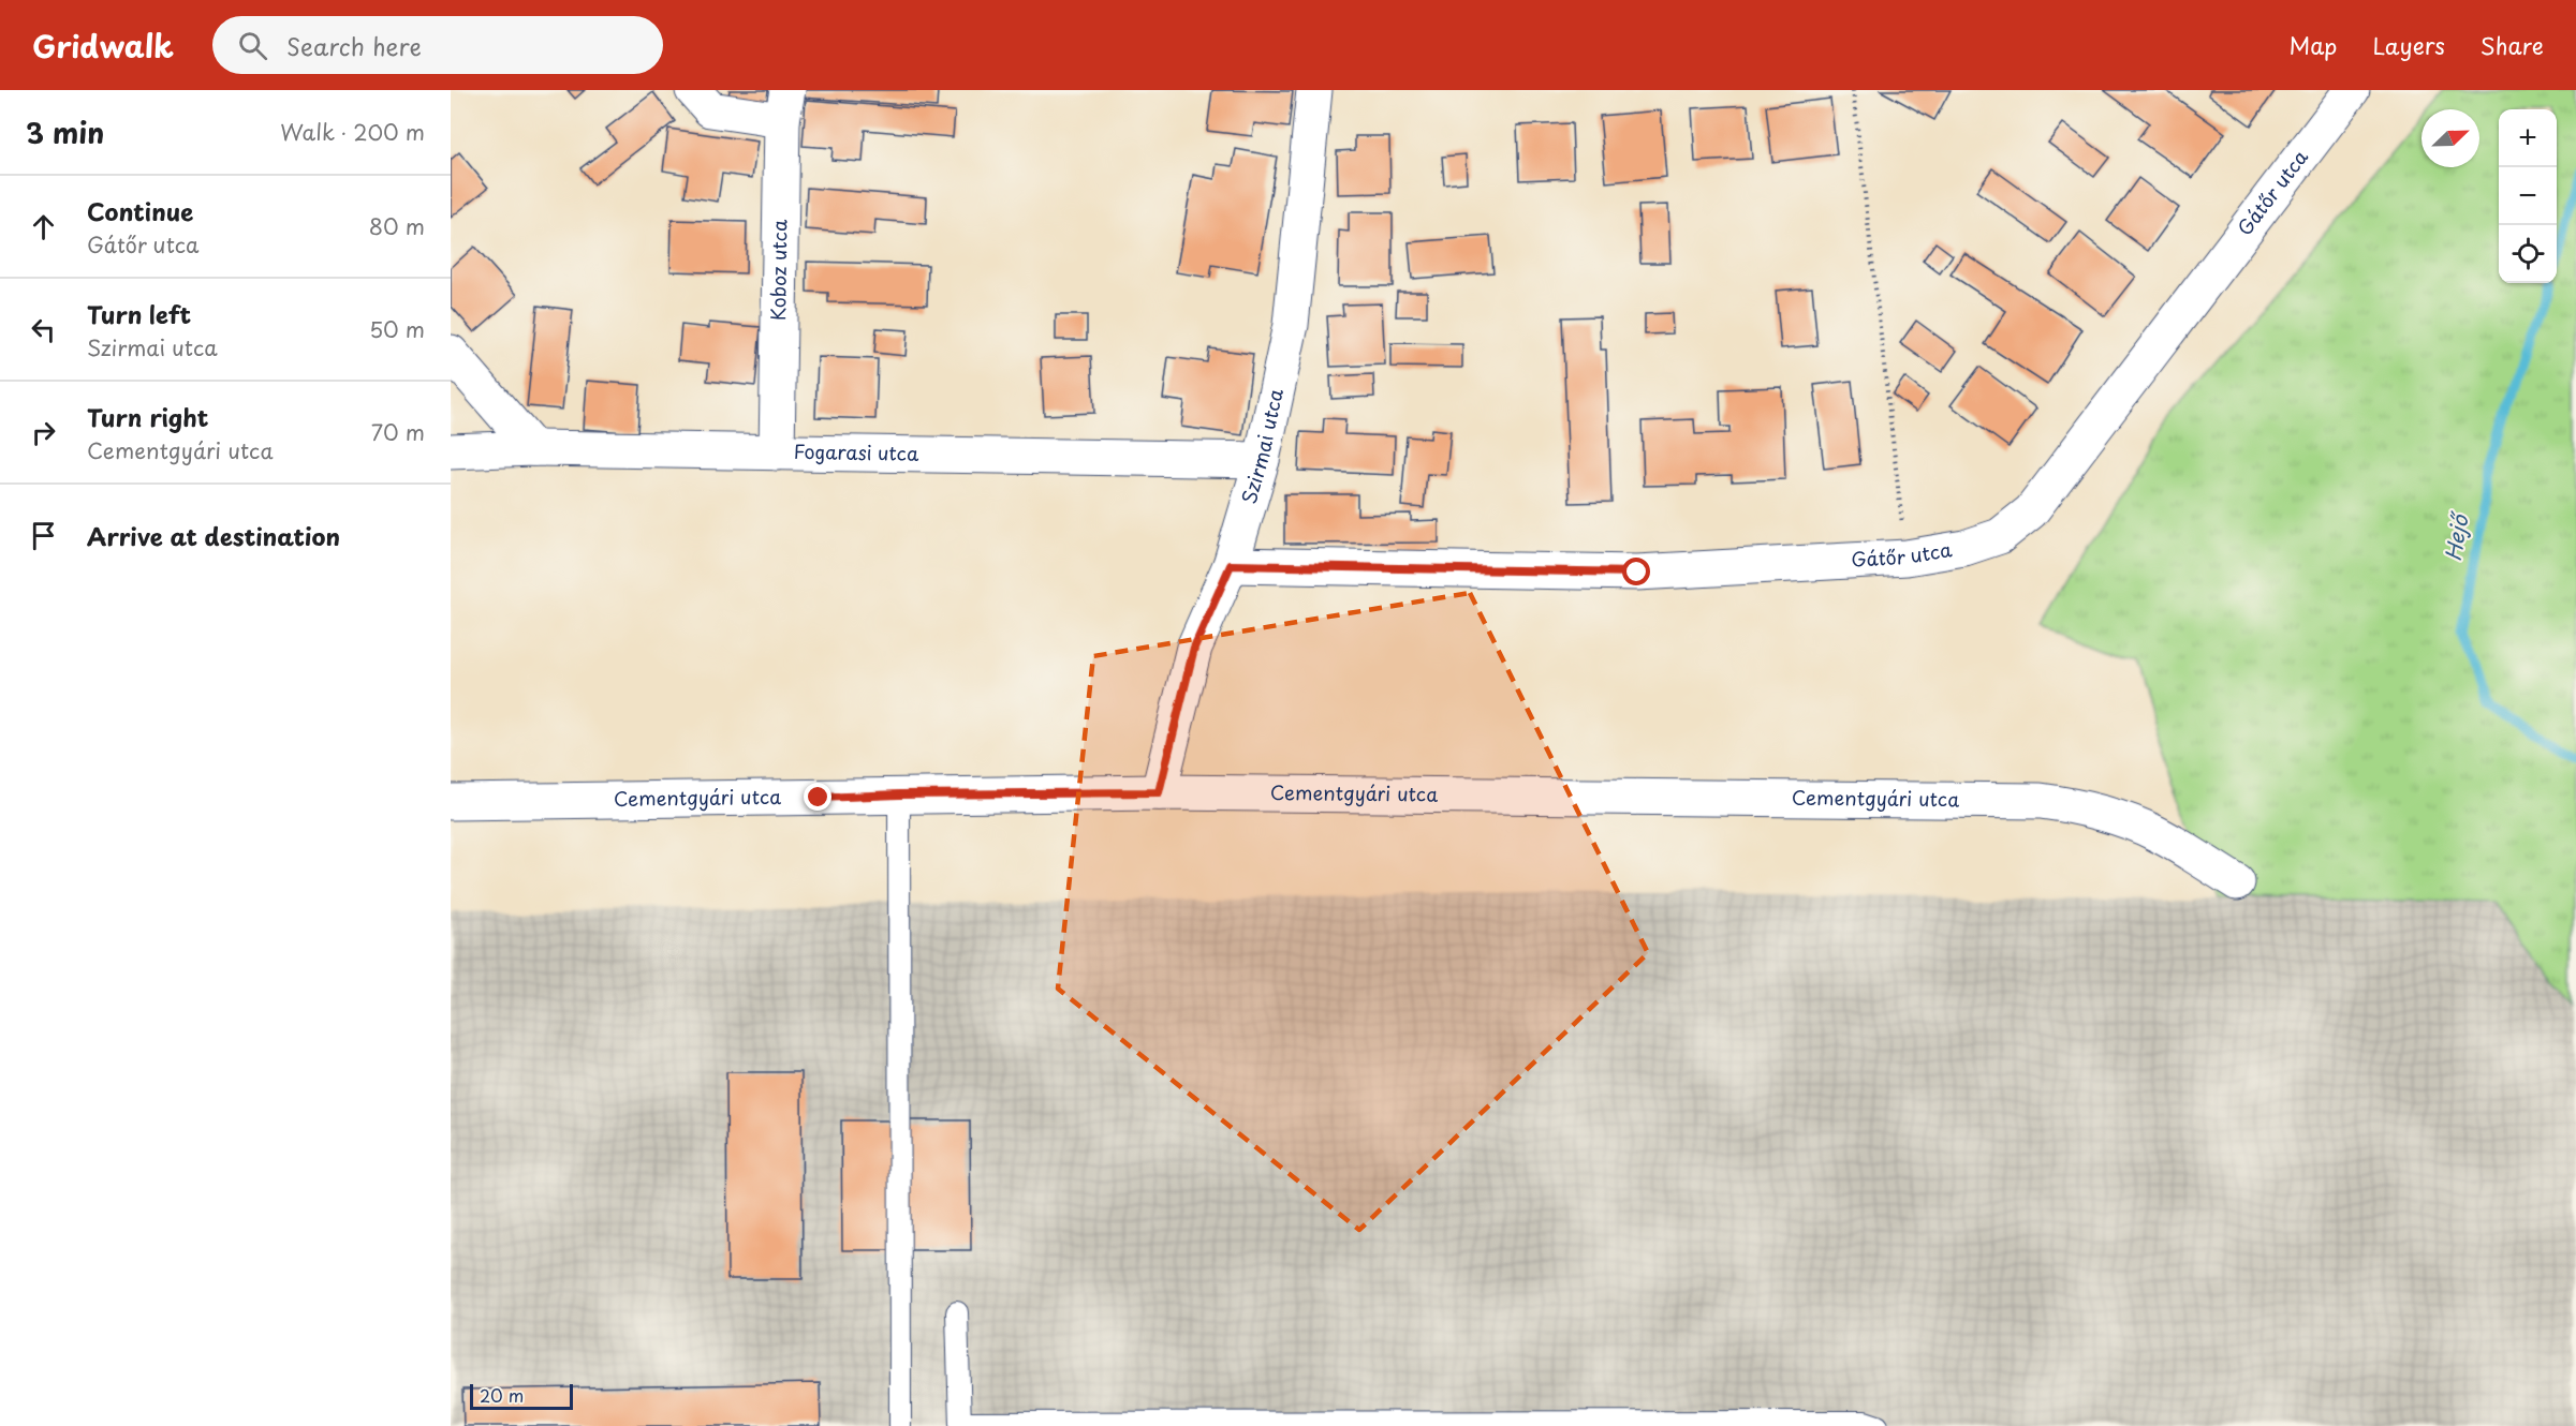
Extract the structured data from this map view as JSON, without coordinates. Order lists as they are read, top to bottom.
{
  "streets": {
    "street": [
      "Gátőr utca",
      "Koboz utca",
      "Szirmai utca",
      "Fogarasi utca",
      "Cementgyári utca"
    ]
  },
  "crossings": [
    ["Gátőr utca", "Szirmai utca"],
    ["Koboz utca", "Fogarasi utca"],
    ["Szirmai utca", "Fogarasi utca"],
    ["Szirmai utca", "Cementgyári utca"]
  ],
  "water": ["Hejő"],
  "scale_bar": "20 m",
  "north": "top right",
  "page": {
    "header": "Gridwalk",
    "search": "Search here",
    "nav": ["Map", "Layers", "Share"],
    "heading": ["3 min", "Walk · 200 m"],
    "map_buttons": ["+", "−"],
    "list": [
      ["Continue", "Gátőr utca", "80 m"],
      ["Turn left", "Szirmai utca", "50 m"],
      ["Turn right", "Cementgyári utca", "70 m"],
      "Arrive at destination"
    ],
    "scale": "20 m"
  }
}
